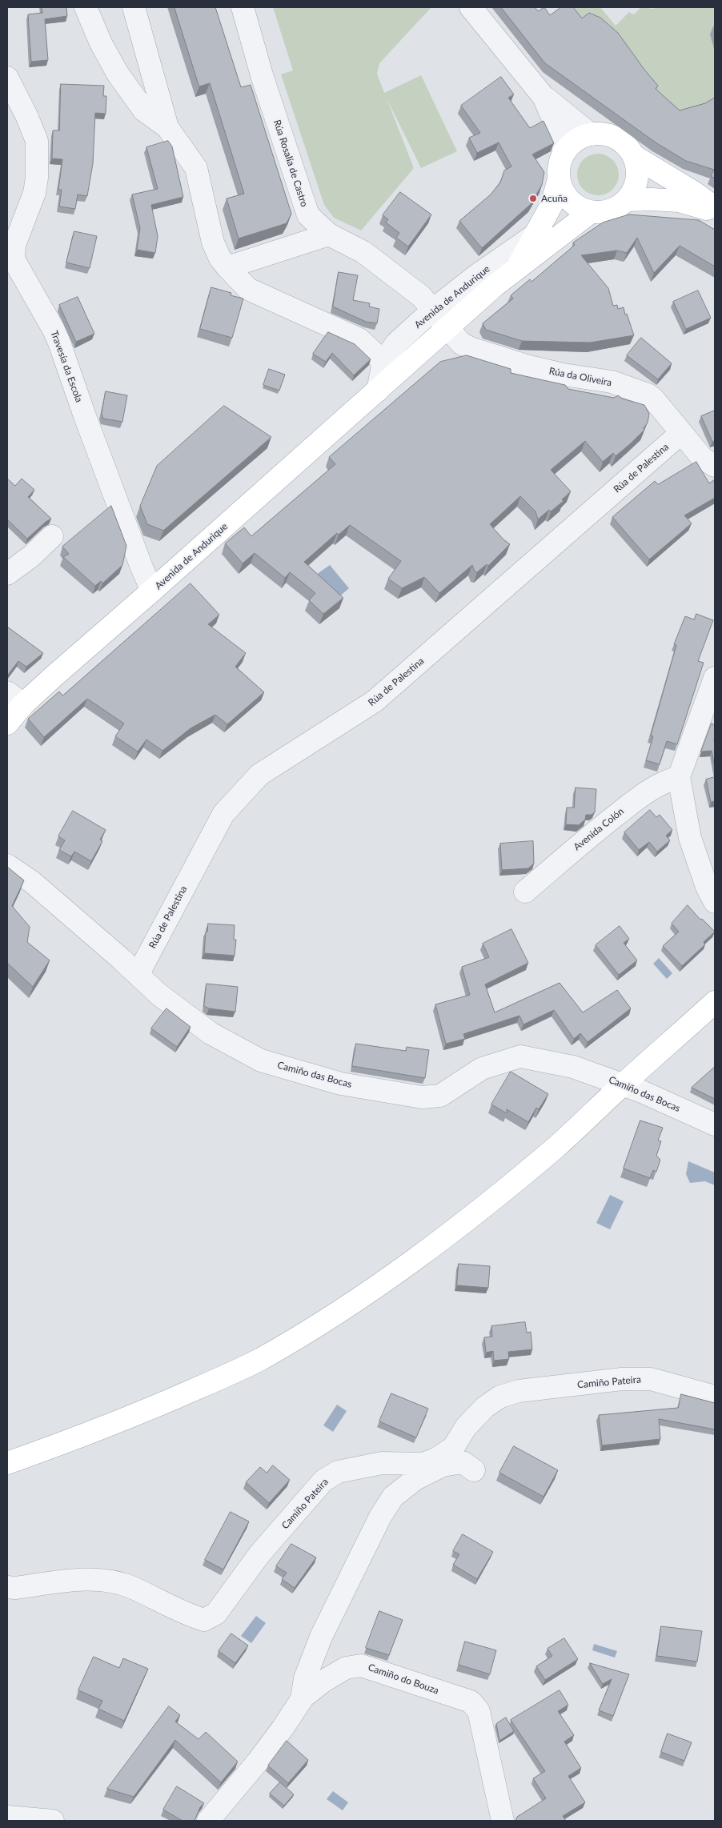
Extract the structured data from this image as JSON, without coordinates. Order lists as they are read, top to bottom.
{
  "streets": {
    "main road": ["Avenida de Andurique"],
    "street": [
      "Rúa Rosalía de Castro",
      "Travesía da Escola",
      "Rúa da Oliveira",
      "Rúa de Palestina",
      "Avenida Colón",
      "Camiño das Bocas",
      "Camiño Pateira",
      "Camiño do Bouza"
    ]
  },
  "crossings": [
    ["Rúa Rosalía de Castro", "Avenida de Andurique"],
    ["Rúa Rosalía de Castro", "Rúa da Oliveira"],
    ["Avenida de Andurique", "Travesía da Escola"],
    ["Avenida de Andurique", "Rúa da Oliveira"],
    ["Rúa da Oliveira", "Rúa de Palestina"],
    ["Rúa de Palestina", "Camiño das Bocas"]
  ],
  "places": ["Acuña"]
}
